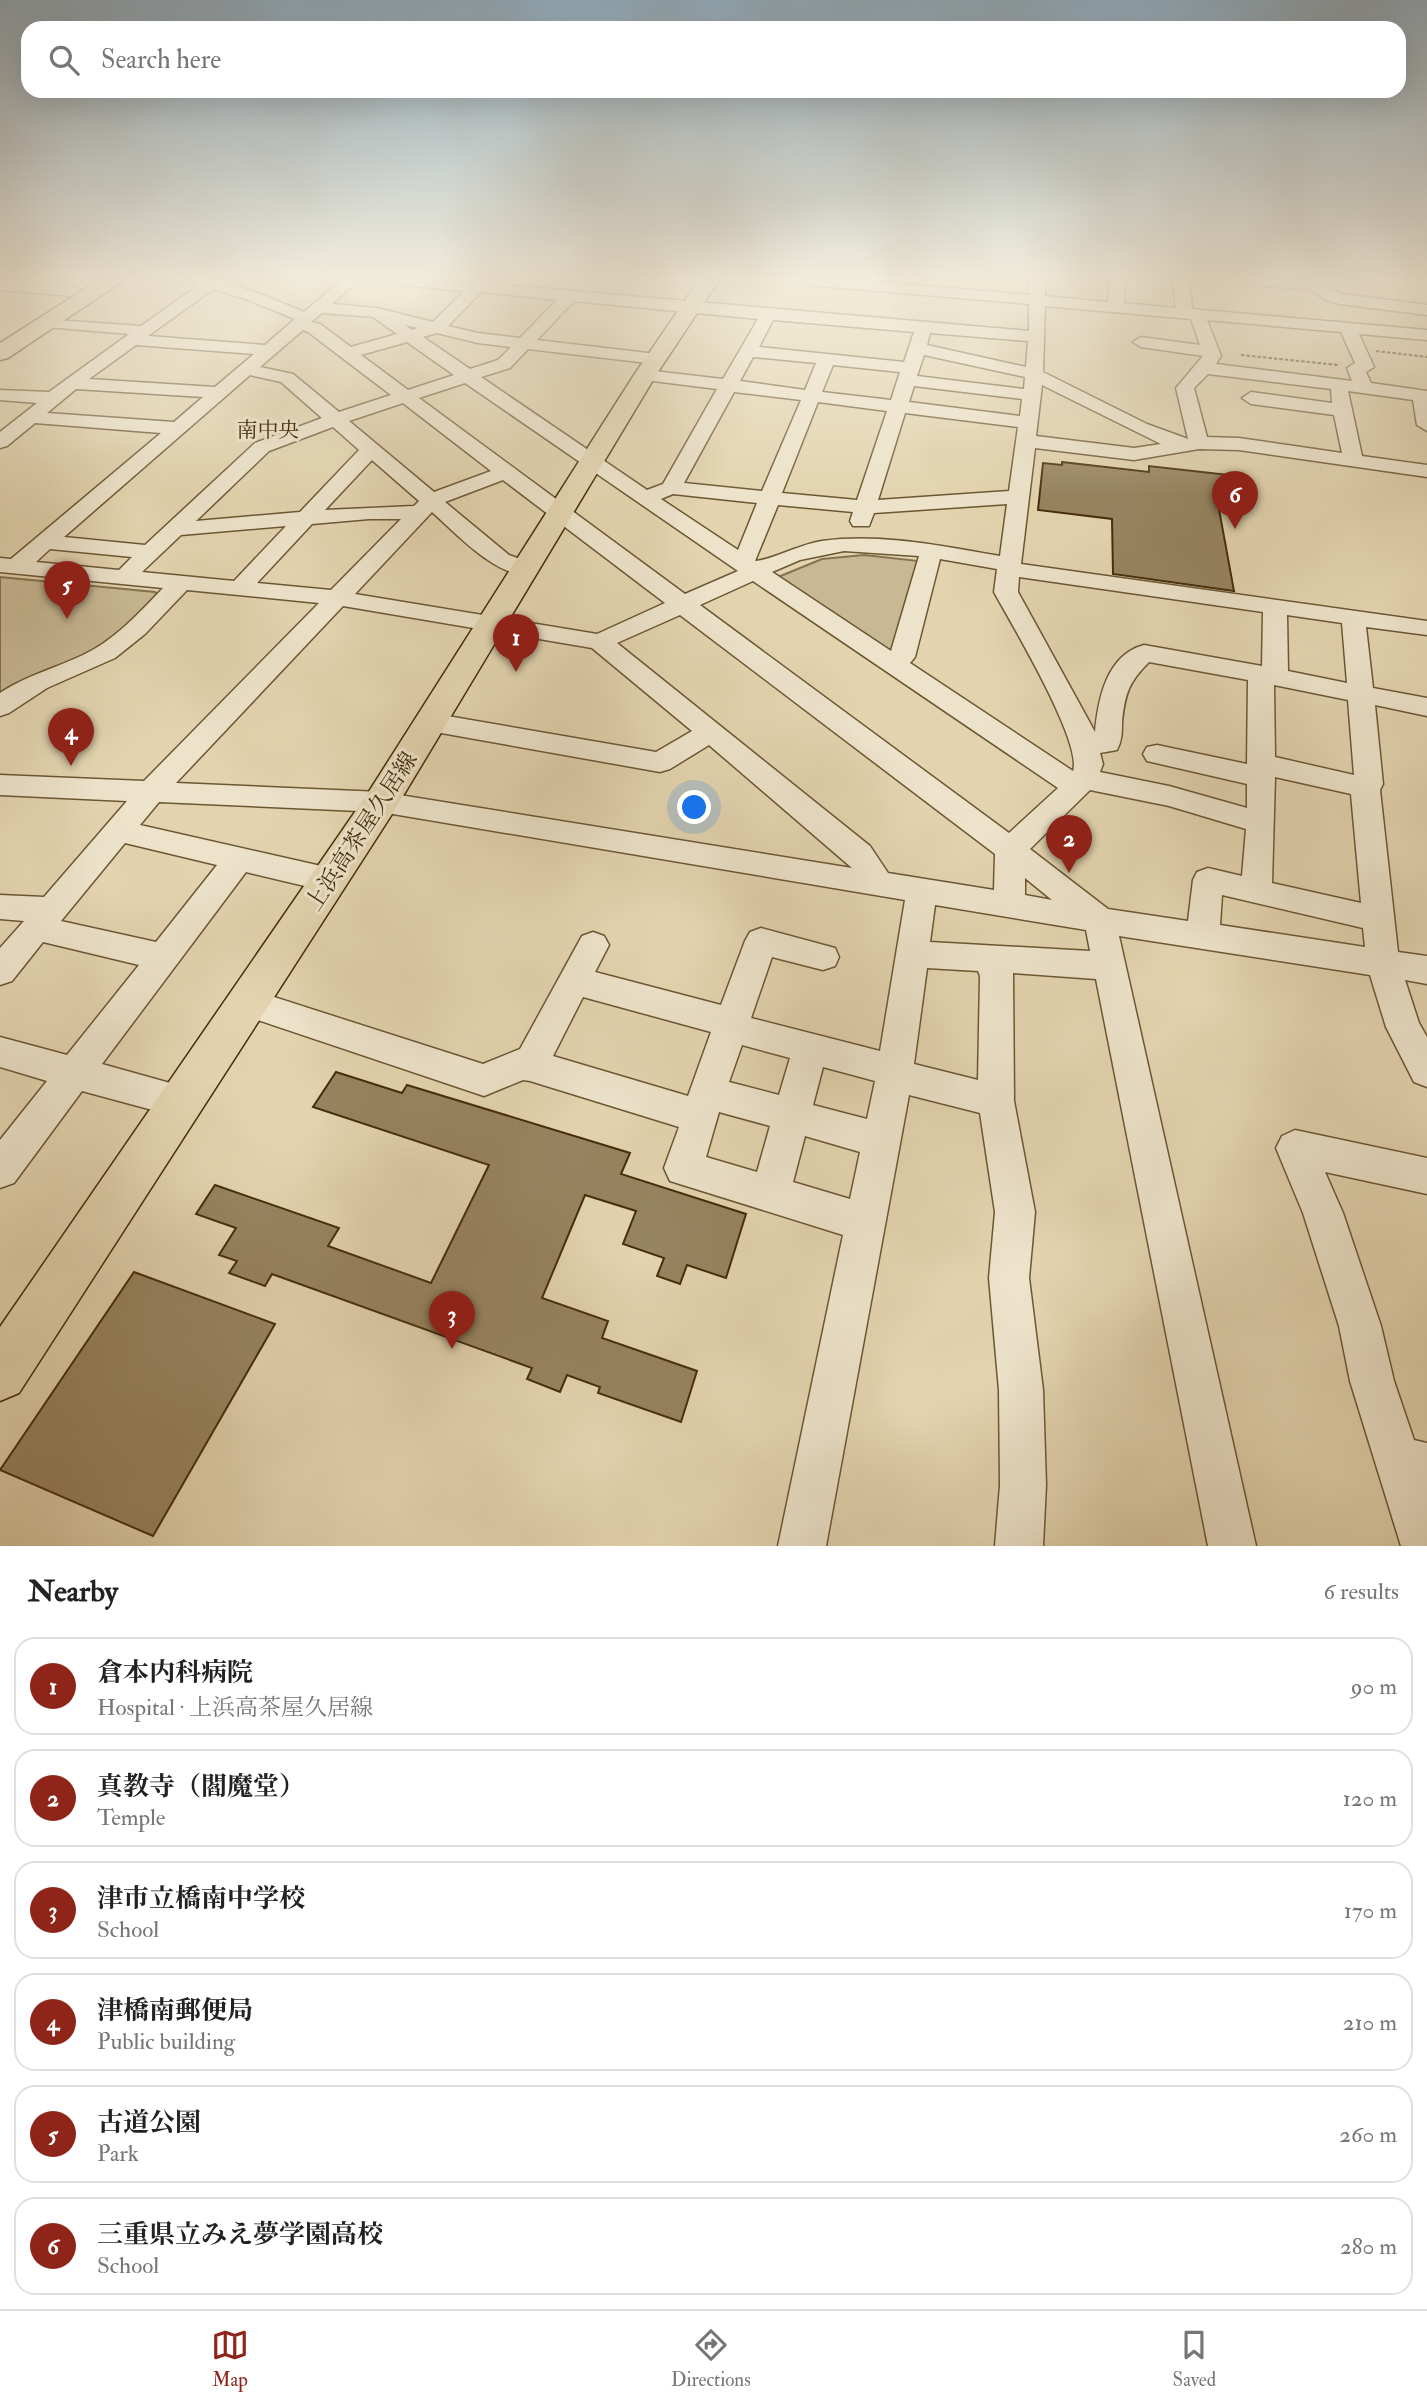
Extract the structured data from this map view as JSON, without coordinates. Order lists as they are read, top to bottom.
{
  "streets": {
    "main road": ["上浜高茶屋久居線"]
  },
  "districts": ["南中央"],
  "page": {
    "search": "Search here",
    "pins": [
      "6",
      "5",
      "1",
      "4",
      "2",
      "3"
    ],
    "heading": ["Nearby", "6 results"],
    "list": [
      {
        "mark": "1",
        "name": "倉本内科病院",
        "note": "Hospital · 上浜高茶屋久居線",
        "value": "90 m"
      },
      {
        "mark": "2",
        "name": "真教寺（閻魔堂）",
        "note": "Temple",
        "value": "120 m"
      },
      {
        "mark": "3",
        "name": "津市立橋南中学校",
        "note": "School",
        "value": "170 m"
      },
      {
        "mark": "4",
        "name": "津橋南郵便局",
        "note": "Public building",
        "value": "210 m"
      },
      {
        "mark": "5",
        "name": "古道公園",
        "note": "Park",
        "value": "260 m"
      },
      {
        "mark": "6",
        "name": "三重県立みえ夢学園高校",
        "note": "School",
        "value": "280 m"
      }
    ],
    "nav": ["Map", "Directions", "Saved"]
  }
}
